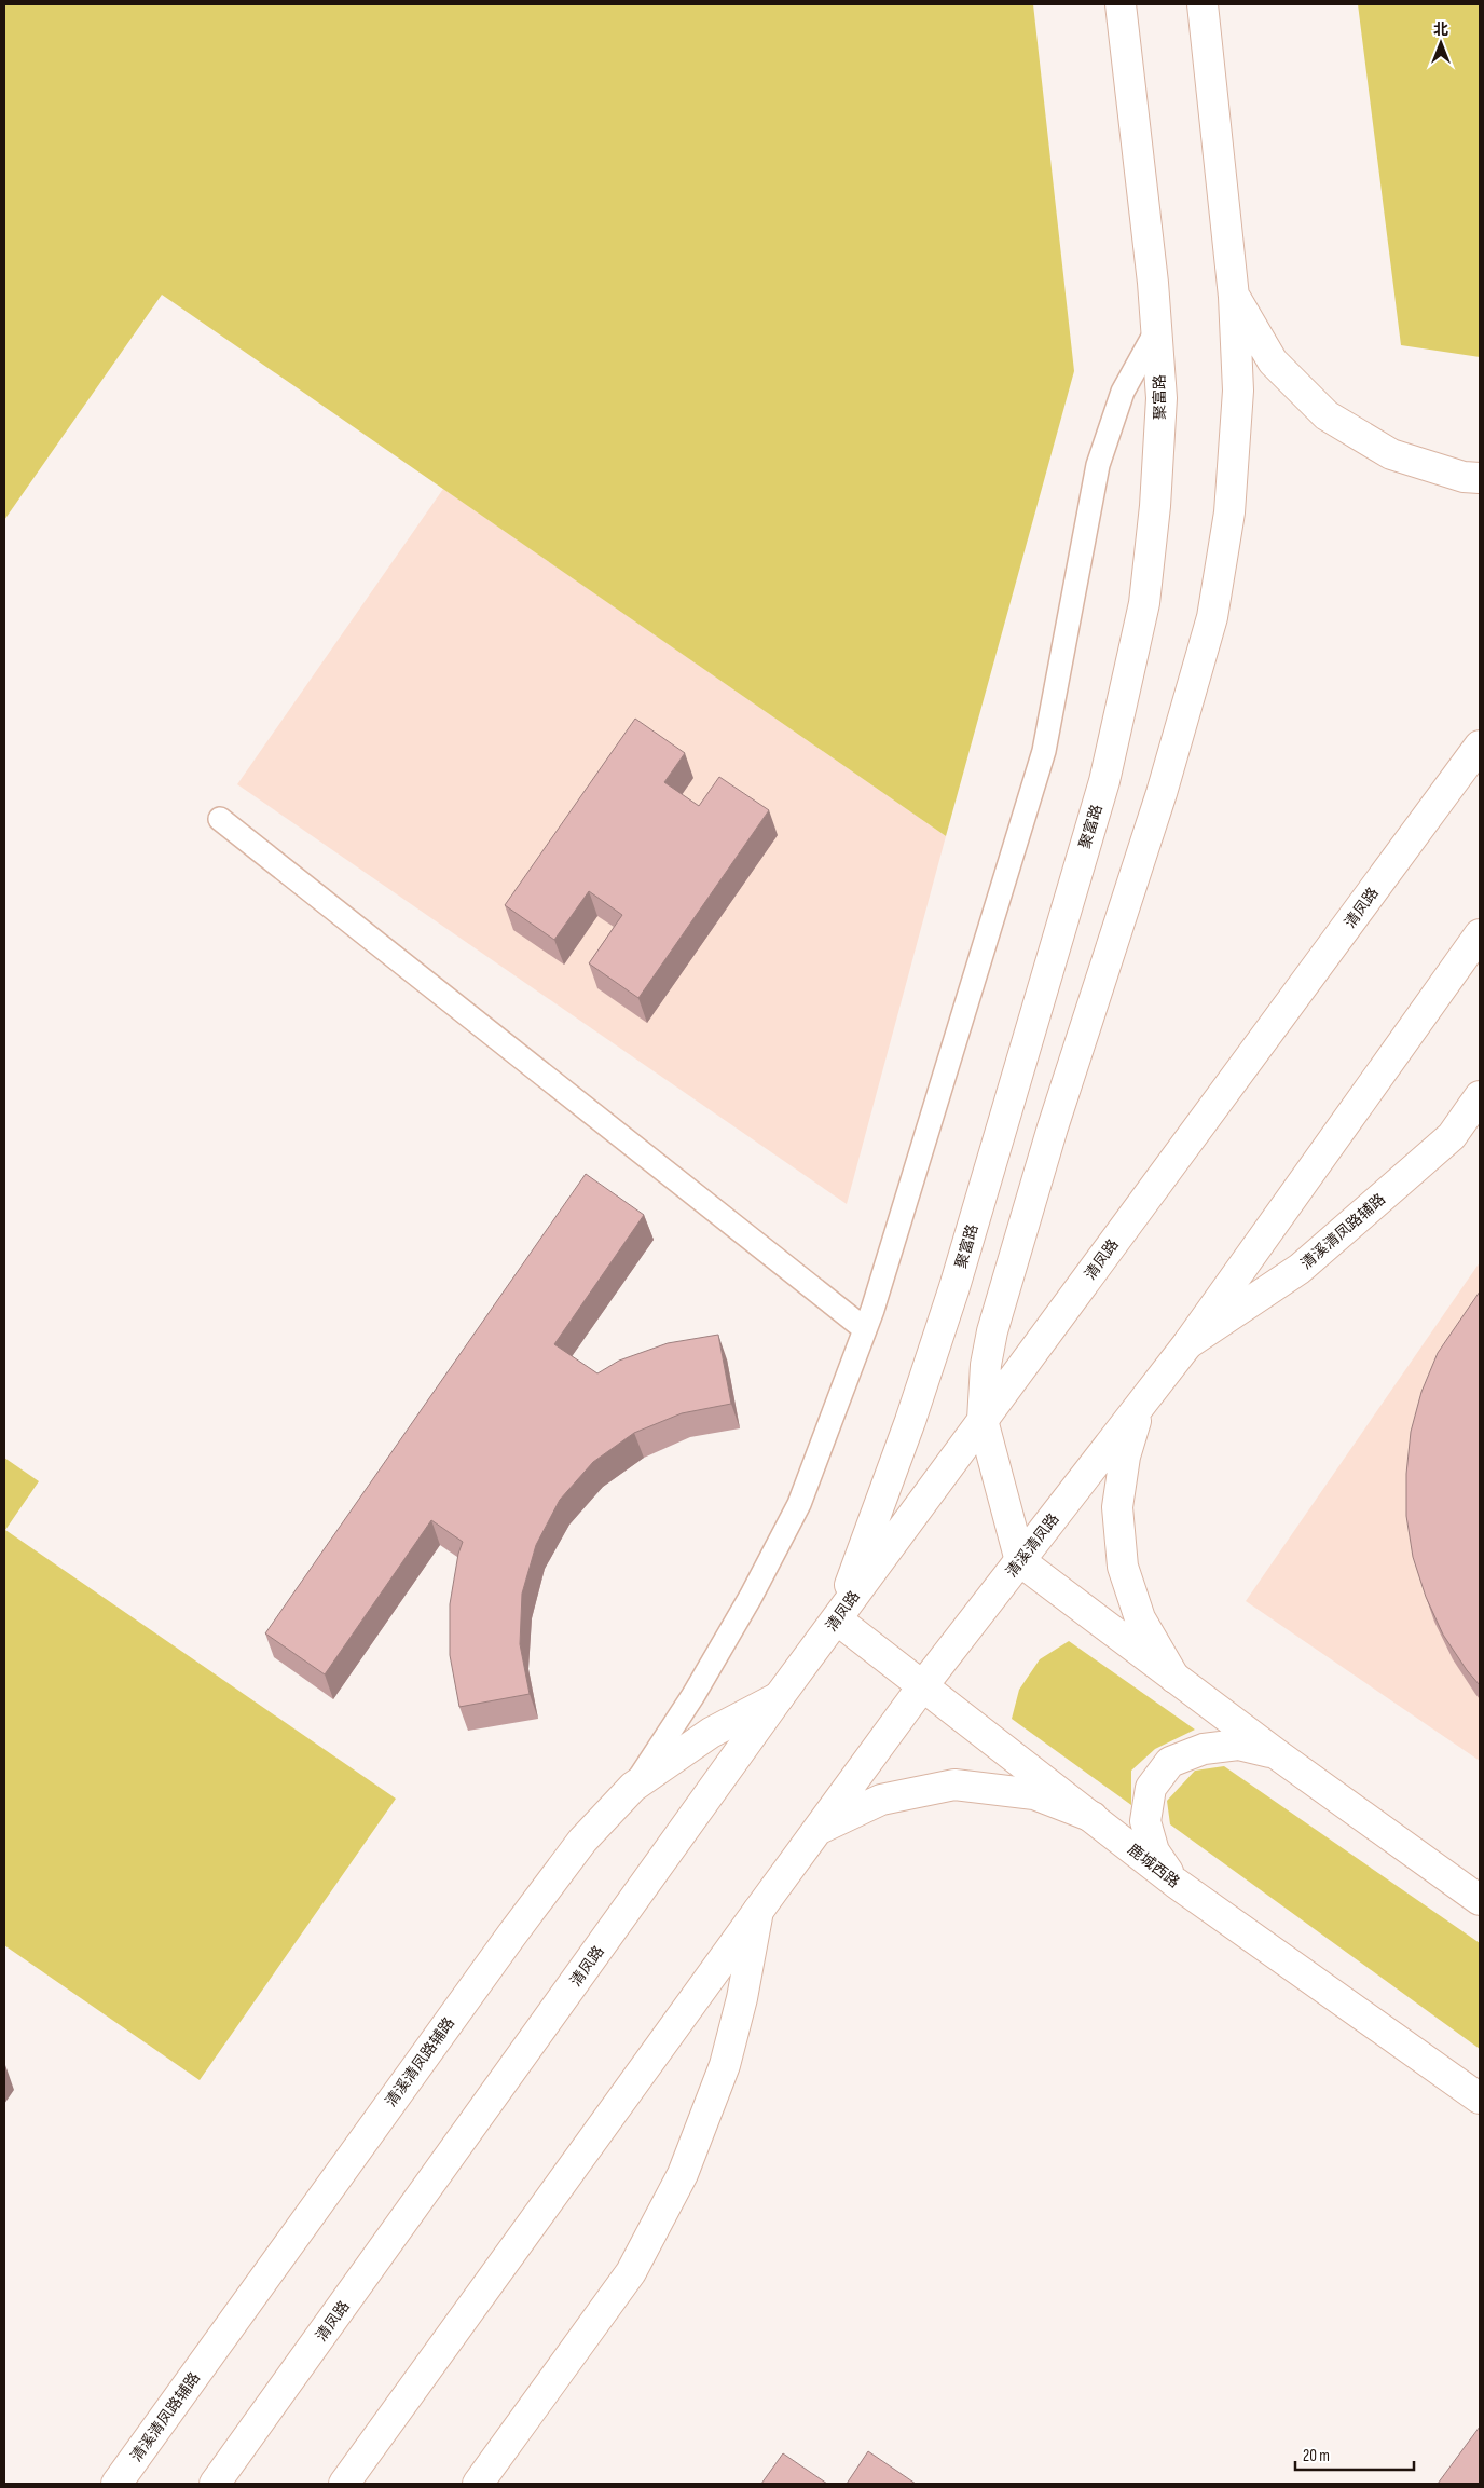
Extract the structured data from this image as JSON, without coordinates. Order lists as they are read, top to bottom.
{
  "streets": {
    "main road": [
      "聚富路",
      "清凤路",
      "清溪清凤路辅路",
      "清溪清凤路",
      "鹿城西路"
    ]
  },
  "crossings": [
    ["聚富路", "清凤路"],
    ["聚富路", "鹿城西路"],
    ["清凤路", "清溪清凤路辅路"],
    ["清凤路", "鹿城西路"],
    ["清溪清凤路辅路", "清溪清凤路"],
    ["清溪清凤路", "鹿城西路"]
  ],
  "scale_bar": "20 m",
  "north": "top"
}
